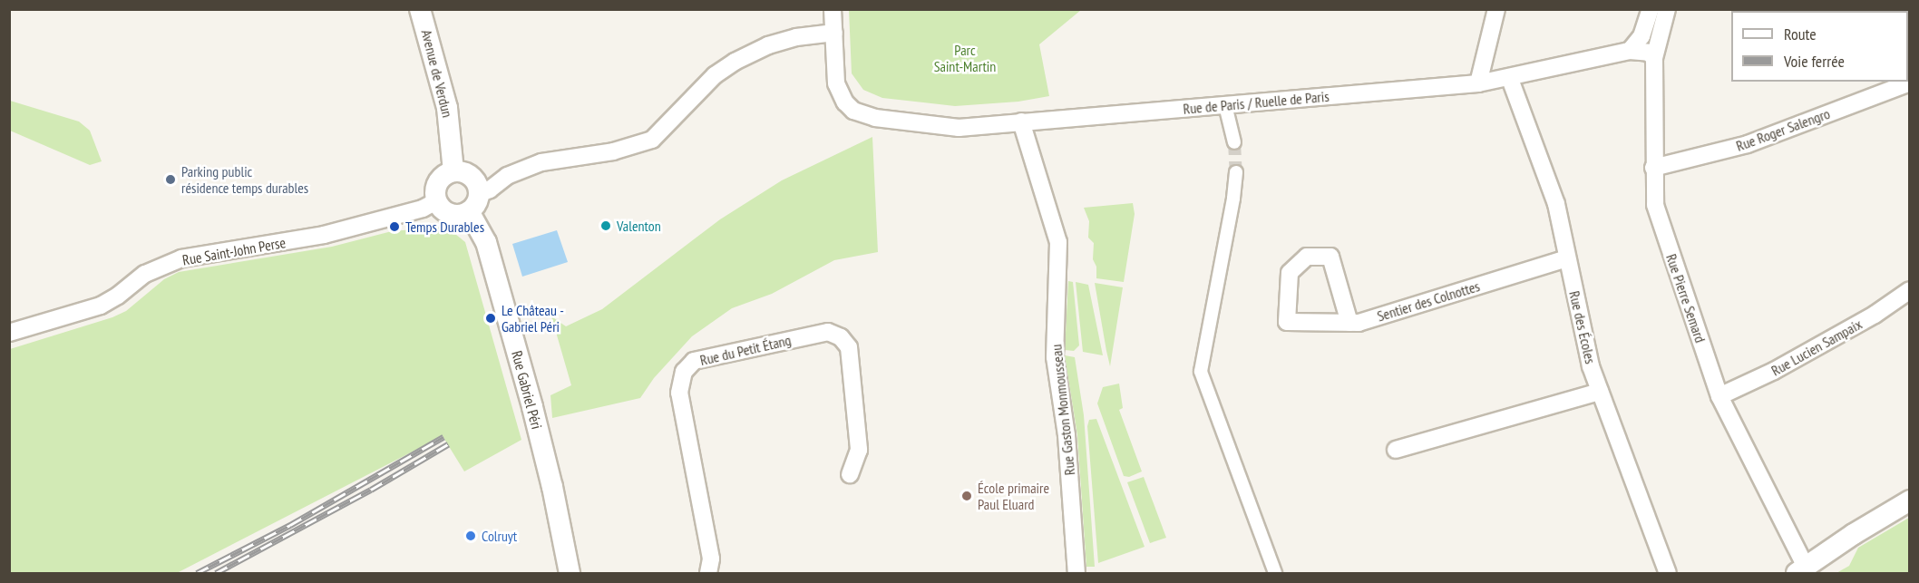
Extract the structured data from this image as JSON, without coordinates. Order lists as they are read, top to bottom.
{
  "streets": {
    "street": [
      "Avenue de Verdun",
      "Rue de Paris / Ruelle de Paris",
      "Rue Roger Salengro",
      "Rue Saint-John Perse",
      "Rue Pierre Semard",
      "Sentier des Colnottes",
      "Rue des Écoles",
      "Rue Lucien Sampaix",
      "Rue du Petit Étang",
      "Rue Gabriel Péri",
      "Rue Gaston Monmousseau"
    ]
  },
  "crossings": [
    ["Avenue de Verdun", "Rue Saint-John Perse"],
    ["Avenue de Verdun", "Rue Gabriel Péri"],
    ["Rue de Paris / Ruelle de Paris", "Rue Pierre Semard"],
    ["Rue de Paris / Ruelle de Paris", "Rue des Écoles"],
    ["Rue de Paris / Ruelle de Paris", "Rue Gaston Monmousseau"],
    ["Rue Roger Salengro", "Rue Pierre Semard"],
    ["Rue Saint-John Perse", "Rue Gabriel Péri"],
    ["Rue Pierre Semard", "Rue Lucien Sampaix"],
    ["Sentier des Colnottes", "Rue des Écoles"]
  ],
  "parks": ["Parc Saint-Martin"],
  "places": [
    "Parking public résidence temps durables",
    "Valenton",
    "Temps Durables",
    "Le Château - Gabriel Péri",
    "École primaire Paul Eluard",
    "Colruyt"
  ],
  "legend": ["Route", "Voie ferrée"]
}
